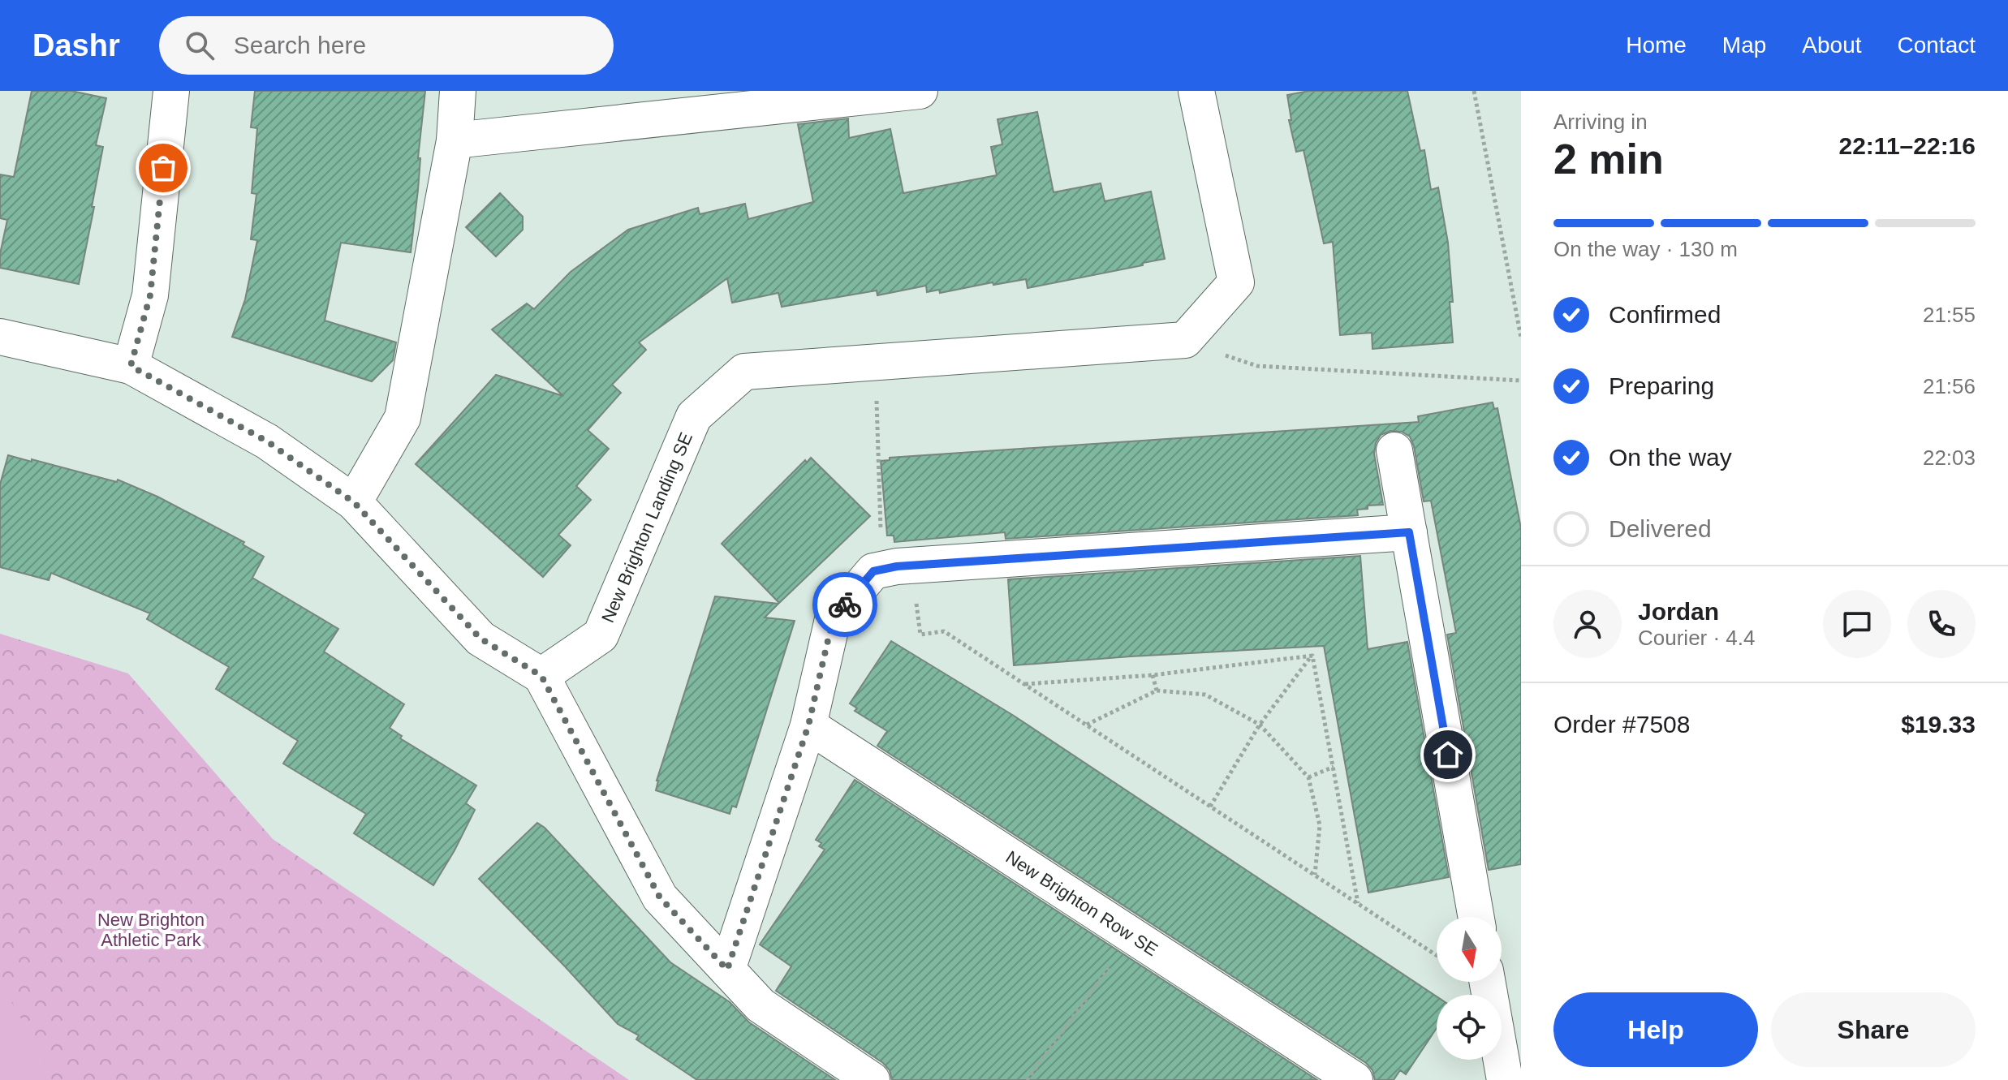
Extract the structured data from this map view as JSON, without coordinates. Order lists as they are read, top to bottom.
{
  "streets": {
    "street": ["New Brighton Landing SE", "New Brighton Row SE"]
  },
  "parks": ["New Brighton Athletic Park"],
  "north": "bottom",
  "page": {
    "header": "Dashr",
    "search": "Search here",
    "nav": [
      "Home",
      "Map",
      "About",
      "Contact"
    ],
    "heading": ["2 min", "Arriving in", "22:11–22:16"],
    "panel": [
      "Jordan",
      "Courier · 4.4",
      "Order #7508",
      "$19.33"
    ],
    "bar": "On the way · 130 m",
    "list": [
      ["Confirmed", "21:55"],
      ["Preparing", "21:56"],
      ["On the way", "22:03"],
      "Delivered"
    ],
    "buttons": ["Help", "Share"]
  }
}
